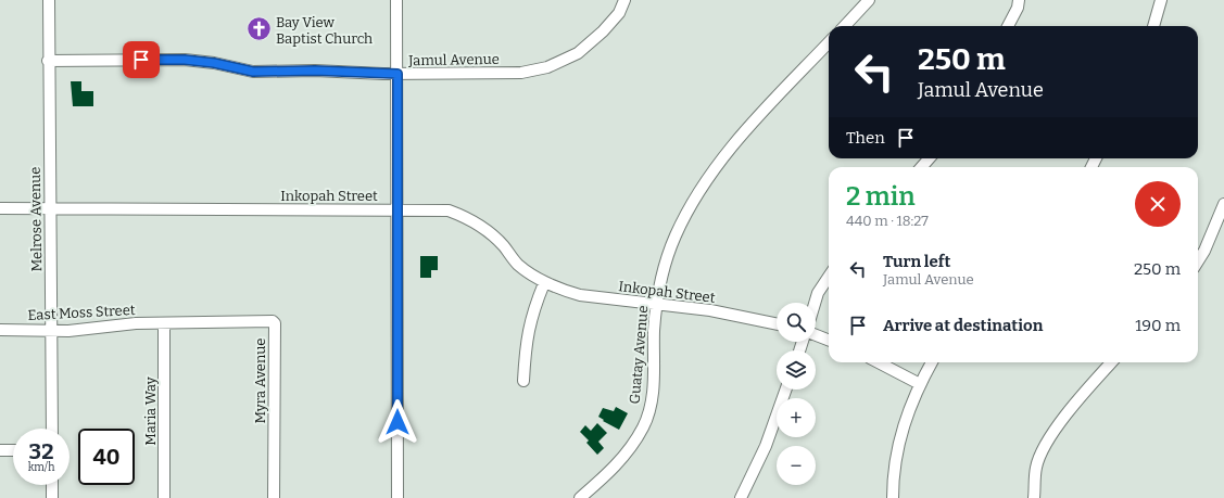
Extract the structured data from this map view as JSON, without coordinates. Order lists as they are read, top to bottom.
{
  "streets": {
    "street": [
      "Jamul Avenue",
      "Inkopah Street",
      "Melrose Avenue",
      "East Moss Street",
      "Guatay Avenue",
      "Myra Avenue",
      "Maria Way"
    ]
  },
  "crossings": [
    ["Jamul Avenue", "Melrose Avenue"],
    ["Inkopah Street", "Melrose Avenue"],
    ["Inkopah Street", "Guatay Avenue"],
    ["Melrose Avenue", "East Moss Street"],
    ["East Moss Street", "Myra Avenue"],
    ["East Moss Street", "Maria Way"],
    ["Myra Avenue", "Maria Way"]
  ],
  "places": {
    "church": ["Bay View Baptist Church"]
  },
  "page": {
    "turn": ["250 m", "Jamul Avenue"],
    "then": "Then",
    "heading": ["2 min", "440 m · 18:27"],
    "list": [
      {
        "name": "Turn left",
        "note": "Jamul Avenue",
        "value": "250 m"
      },
      {
        "name": "Arrive at destination",
        "value": "190 m"
      }
    ],
    "map_buttons": ["+", "−"],
    "speed": "32 km/h",
    "limit": "40"
  }
}
